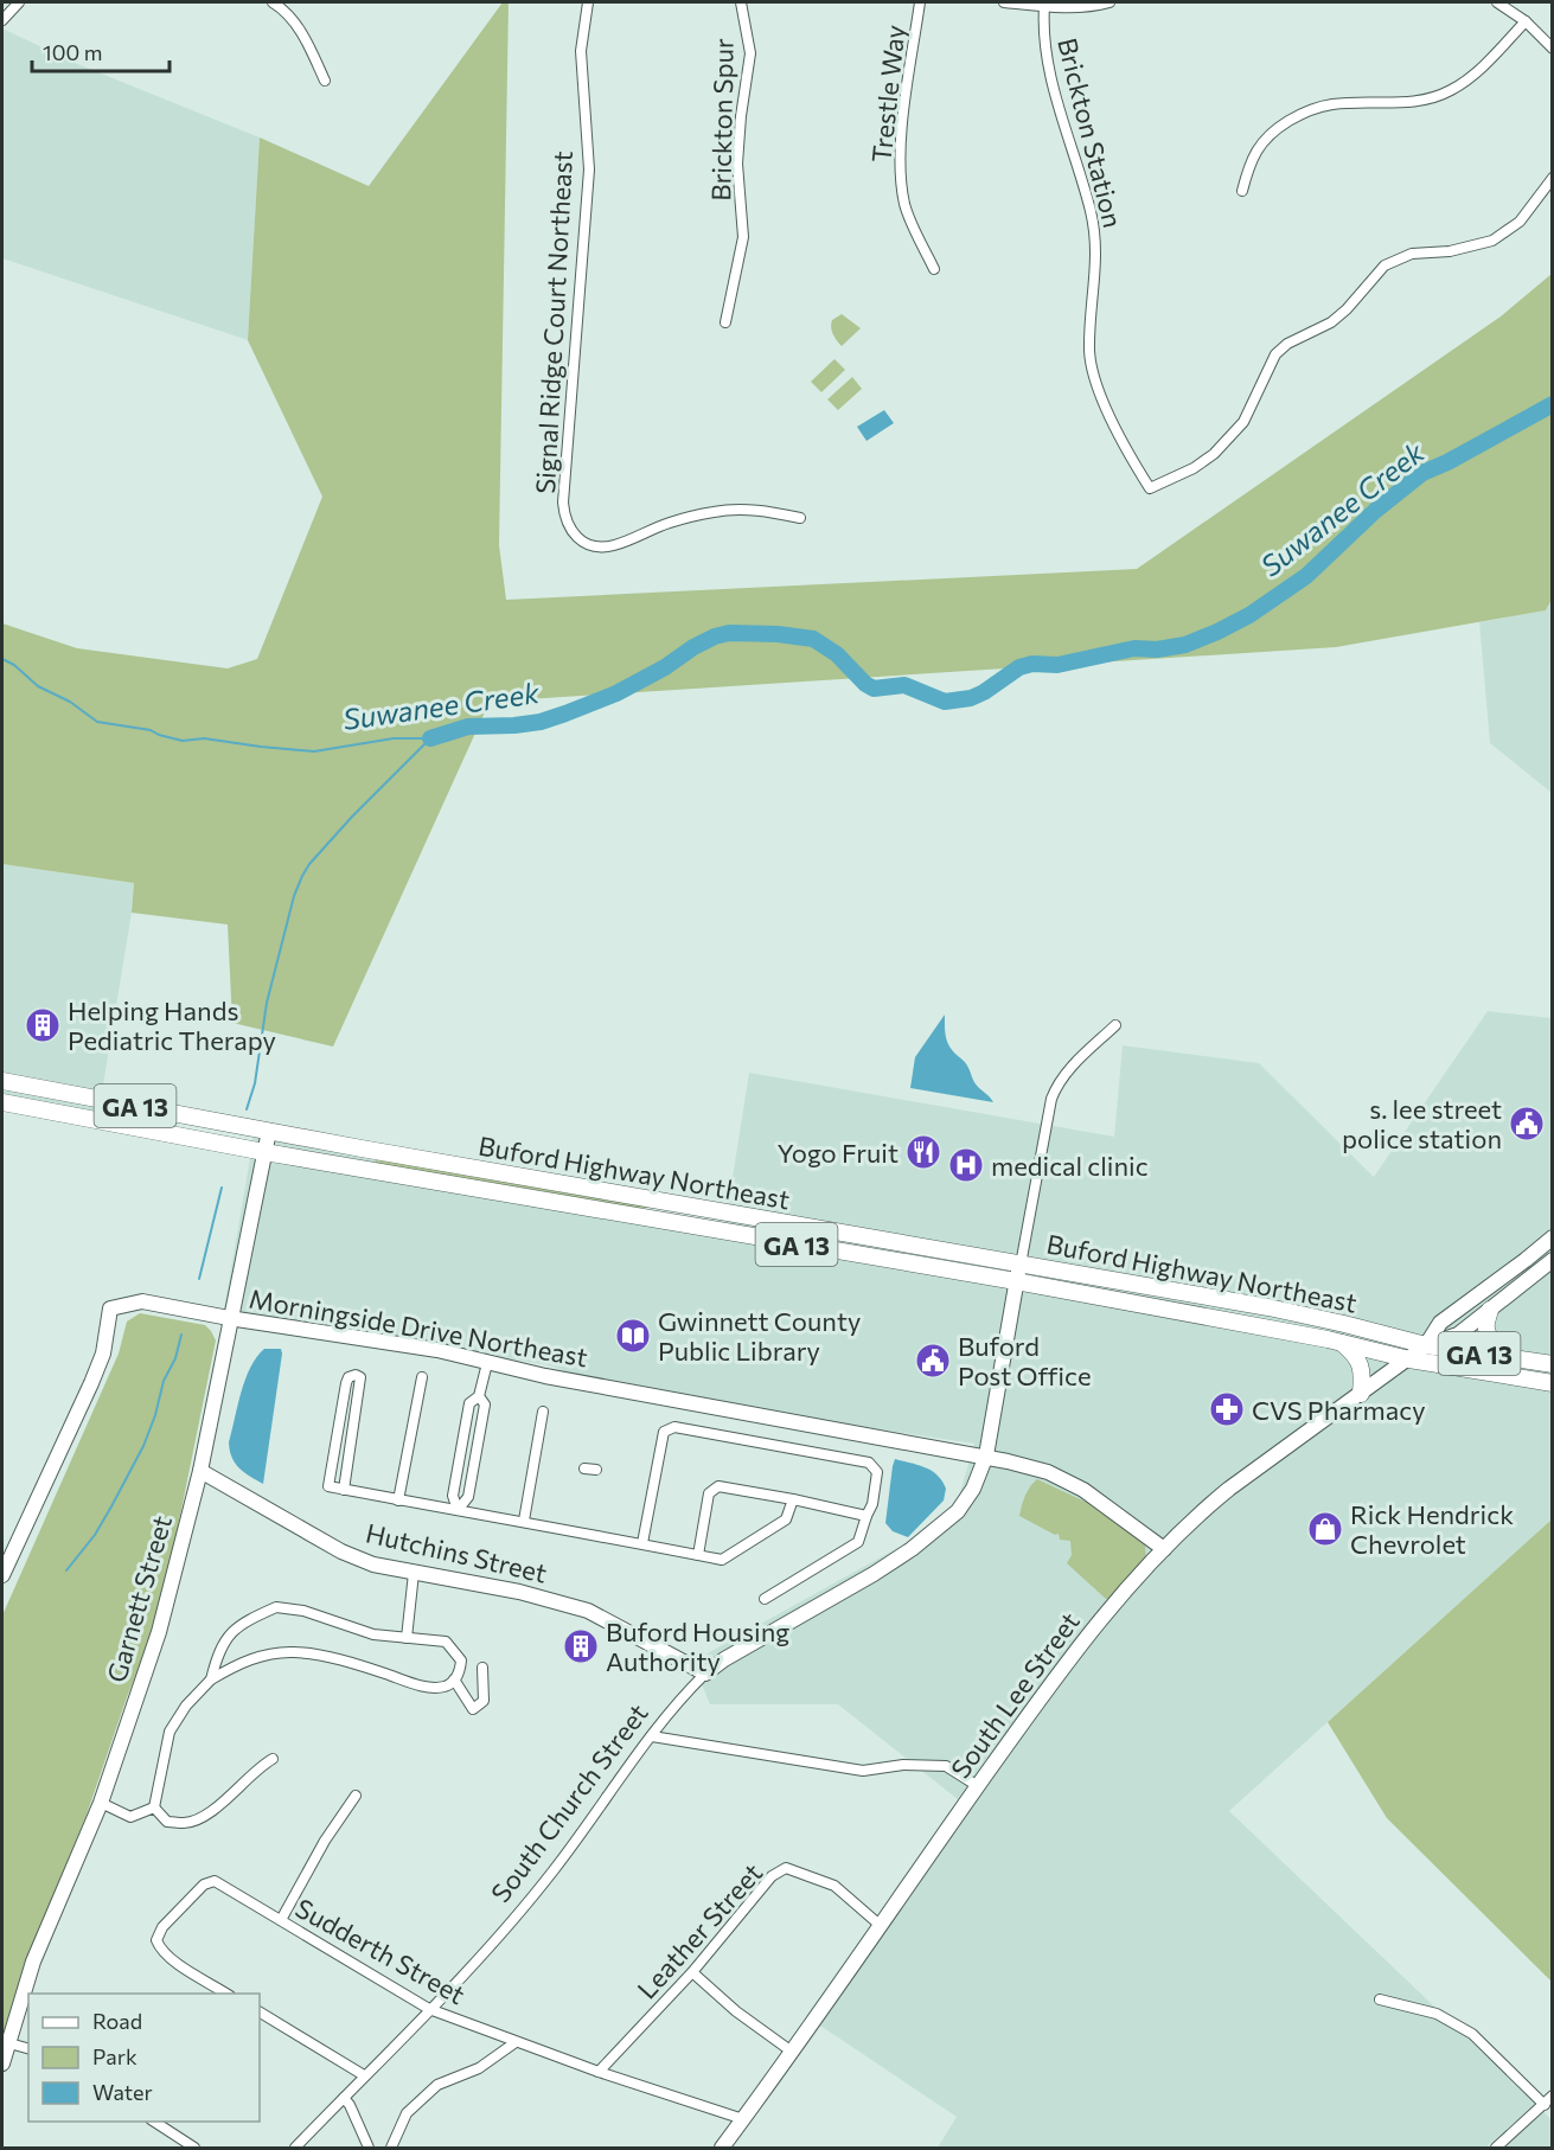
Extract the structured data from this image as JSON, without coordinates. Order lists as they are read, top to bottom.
{
  "streets": {
    "main road": ["GA 13", "Buford Highway Northeast"],
    "street": [
      "Trestle Way",
      "Brickton Spur",
      "Brickton Station",
      "Signal Ridge Court Northeast",
      "Morningside Drive Northeast",
      "Hutchins Street",
      "Garnett Street",
      "South Lee Street",
      "South Church Street",
      "Leather Street",
      "Sudderth Street"
    ]
  },
  "crossings": [
    ["GA 13", "Buford Highway Northeast"],
    ["GA 13", "South Lee Street"],
    ["Buford Highway Northeast", "Garnett Street"],
    ["Buford Highway Northeast", "South Lee Street"],
    ["Buford Highway Northeast", "South Church Street"],
    ["Morningside Drive Northeast", "Garnett Street"],
    ["Morningside Drive Northeast", "South Lee Street"],
    ["Morningside Drive Northeast", "South Church Street"],
    ["Hutchins Street", "Garnett Street"],
    ["Hutchins Street", "South Church Street"],
    ["South Lee Street", "Leather Street"],
    ["South Lee Street", "Sudderth Street"],
    ["South Church Street", "Sudderth Street"],
    ["Leather Street", "Sudderth Street"]
  ],
  "water": ["Suwanee Creek"],
  "places": {
    "building": ["Helping Hands Pediatric Therapy", "Buford Housing Authority"],
    "public building": ["s. lee street police station", "Buford Post Office"],
    "restaurant": ["Yogo Fruit"],
    "hospital": ["medical clinic"],
    "library": ["Gwinnett County Public Library"],
    "pharmacy": ["CVS Pharmacy"],
    "shop": ["Rick Hendrick Chevrolet"]
  },
  "legend": ["Road", "Park", "Water"],
  "scale_bar": "100 m"
}
